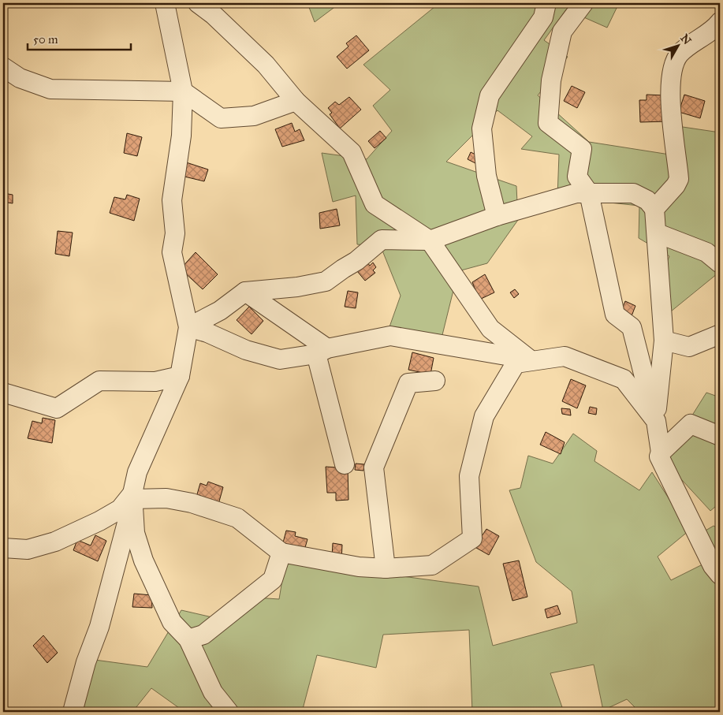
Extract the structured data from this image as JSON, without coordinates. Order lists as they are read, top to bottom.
{
  "scale_bar": "50 m",
  "north": "top right"
}
